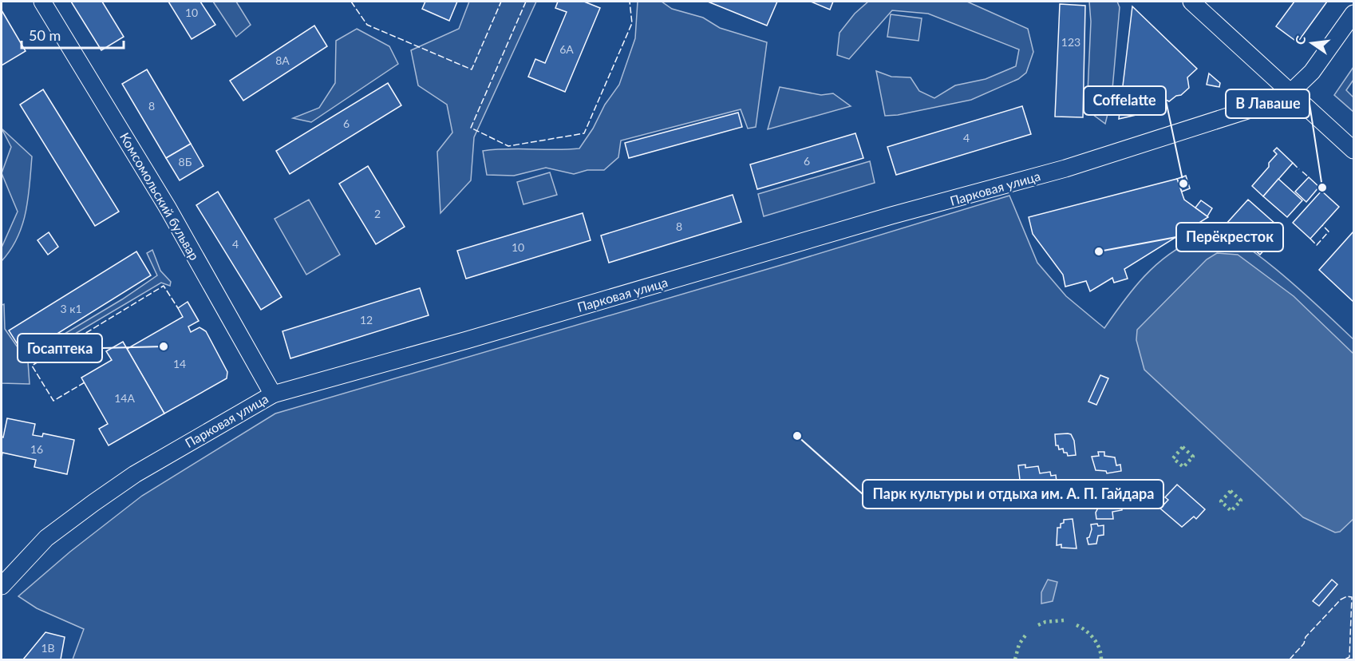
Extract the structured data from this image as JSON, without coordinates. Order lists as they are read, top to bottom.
{
  "streets": {
    "street": ["Парковая улица", "Комсомольский бульвар"]
  },
  "crossings": [
    ["Парковая улица", "Комсомольский бульвар"]
  ],
  "places": [
    "Coffelatte",
    "В Лаваше",
    "Перёкресток",
    "Госаптека",
    "Парк культуры и отдыха им. А. П. Гайдара"
  ],
  "house_numbers": [
    "10",
    "123",
    "6А",
    "8А",
    "8",
    "6",
    "4",
    "6",
    "8Б",
    "2",
    "8",
    "4",
    "10",
    "3 к1",
    "12",
    "14",
    "14А",
    "16",
    "1В"
  ],
  "scale_bar": "50 m",
  "north": "left"
}
